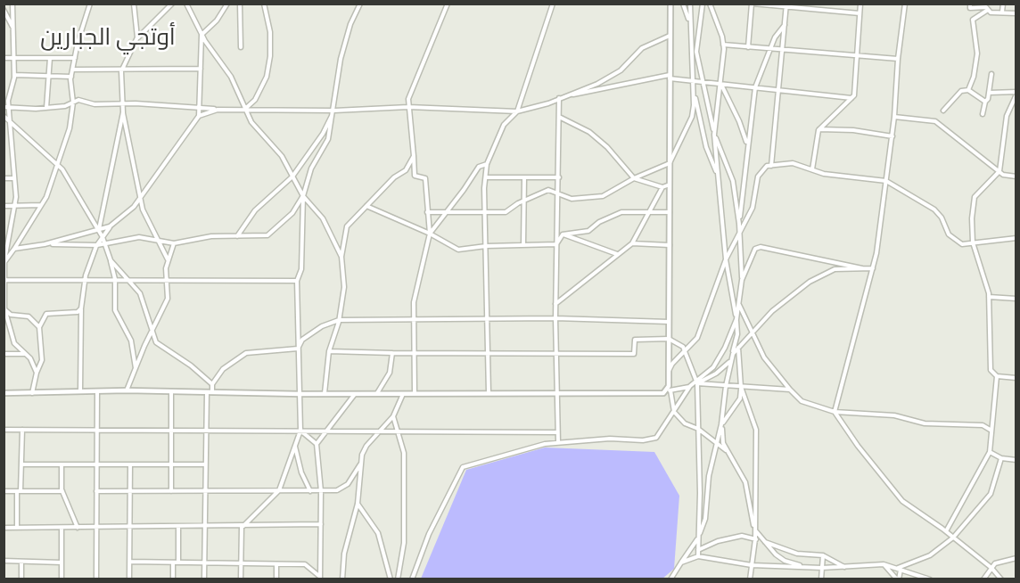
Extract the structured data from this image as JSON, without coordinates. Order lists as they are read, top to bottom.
{
  "districts": ["أوتجي الجبارين"]
}
